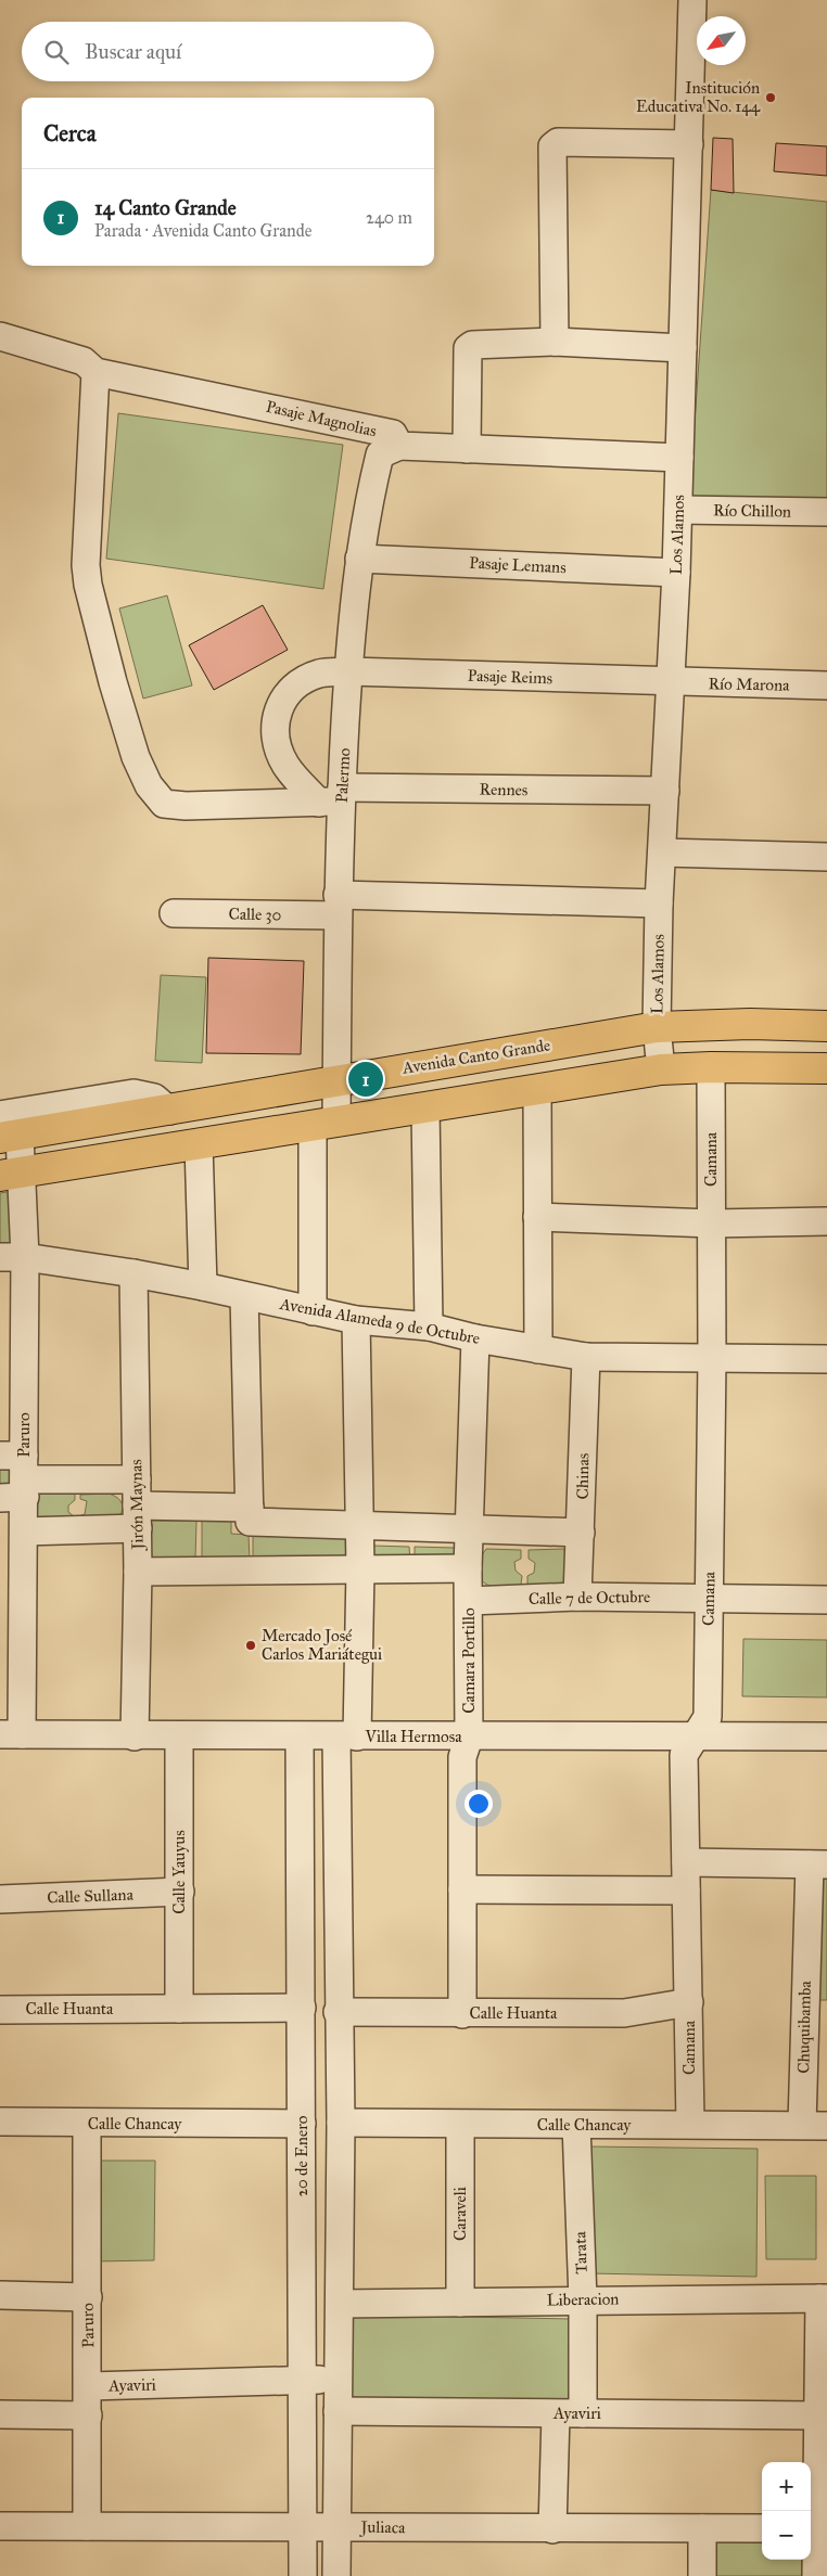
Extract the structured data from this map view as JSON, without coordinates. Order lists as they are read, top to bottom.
{
  "streets": {
    "main road": ["Avenida Canto Grande"],
    "street": [
      "Pasaje Magnolias",
      "Río Chillon",
      "Los Alamos",
      "Pasaje Lemans",
      "Pasaje Reims",
      "Río Marona",
      "Palermo",
      "Rennes",
      "Calle 30",
      "Camana",
      "Avenida Alameda 9 de Octubre",
      "Paruro",
      "Chinas",
      "Jirón Maynas",
      "Calle 7 de Octubre",
      "Camara Portillo",
      "Villa Hermosa",
      "Calle Yauyus",
      "Calle Sullana",
      "Calle Huanta",
      "Chuquibamba",
      "Calle Chancay",
      "20 de Enero",
      "Caraveli",
      "Tarata",
      "Liberacion",
      "Ayaviri",
      "Juliaca"
    ]
  },
  "crossings": [
    ["Pasaje Magnolias", "Palermo"],
    ["Pasaje Magnolias", "Rennes"],
    ["Río Chillon", "Los Alamos"],
    ["Los Alamos", "Pasaje Lemans"],
    ["Los Alamos", "Pasaje Reims"],
    ["Los Alamos", "Río Marona"],
    ["Los Alamos", "Rennes"],
    ["Los Alamos", "Calle 30"],
    ["Los Alamos", "Avenida Canto Grande"],
    ["Pasaje Lemans", "Palermo"],
    ["Pasaje Reims", "Río Marona"],
    ["Pasaje Reims", "Palermo"],
    ["Pasaje Reims", "Rennes"],
    ["Palermo", "Rennes"],
    ["Palermo", "Calle 30"],
    ["Palermo", "Avenida Canto Grande"],
    ["Palermo", "Avenida Alameda 9 de Octubre"],
    ["Avenida Canto Grande", "Paruro"],
    ["Camana", "Avenida Alameda 9 de Octubre"],
    ["Camana", "Calle 7 de Octubre"],
    ["Camana", "Villa Hermosa"],
    ["Camana", "Calle Huanta"],
    ["Camana", "Calle Chancay"],
    ["Avenida Alameda 9 de Octubre", "Paruro"],
    ["Avenida Alameda 9 de Octubre", "Chinas"],
    ["Avenida Alameda 9 de Octubre", "Jirón Maynas"],
    ["Avenida Alameda 9 de Octubre", "Camara Portillo"],
    ["Paruro", "Villa Hermosa"],
    ["Paruro", "Calle Chancay"],
    ["Paruro", "Ayaviri"],
    ["Paruro", "Juliaca"],
    ["Chinas", "Calle 7 de Octubre"],
    ["Jirón Maynas", "Villa Hermosa"],
    ["Calle 7 de Octubre", "Camara Portillo"],
    ["Camara Portillo", "Villa Hermosa"],
    ["Camara Portillo", "Calle Huanta"],
    ["Villa Hermosa", "Calle Yauyus"],
    ["Villa Hermosa", "20 de Enero"],
    ["Calle Yauyus", "Calle Sullana"],
    ["Calle Yauyus", "Calle Huanta"],
    ["Calle Huanta", "20 de Enero"],
    ["Chuquibamba", "Calle Chancay"],
    ["Calle Chancay", "20 de Enero"],
    ["Calle Chancay", "Caraveli"],
    ["Calle Chancay", "Tarata"],
    ["20 de Enero", "Ayaviri"],
    ["20 de Enero", "Juliaca"],
    ["Caraveli", "Liberacion"],
    ["Tarata", "Liberacion"],
    ["Tarata", "Ayaviri"]
  ],
  "places": ["Institución Educativa No. 144", "Mercado José Carlos Mariátegui"],
  "north": "bottom left",
  "page": {
    "search": "Buscar aquí",
    "heading": "Cerca",
    "list": [
      {
        "mark": "1",
        "name": "14 Canto Grande",
        "note": "Parada · Avenida Canto Grande",
        "value": "240 m"
      }
    ],
    "pins": "1",
    "map_buttons": ["+", "−"]
  }
}
